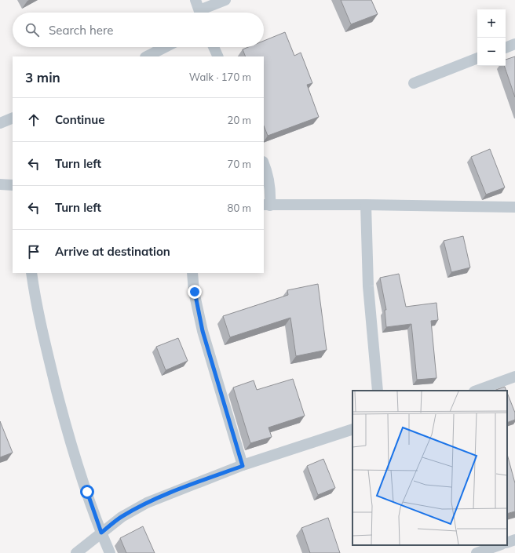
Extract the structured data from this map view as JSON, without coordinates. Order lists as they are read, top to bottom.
{
  "page": {
    "map_buttons": ["+", "−"],
    "search": "Search here",
    "heading": ["3 min", "Walk · 170 m"],
    "list": [
      ["Continue", "20 m"],
      ["Turn left", "70 m"],
      ["Turn left", "80 m"],
      "Arrive at destination"
    ]
  }
}
